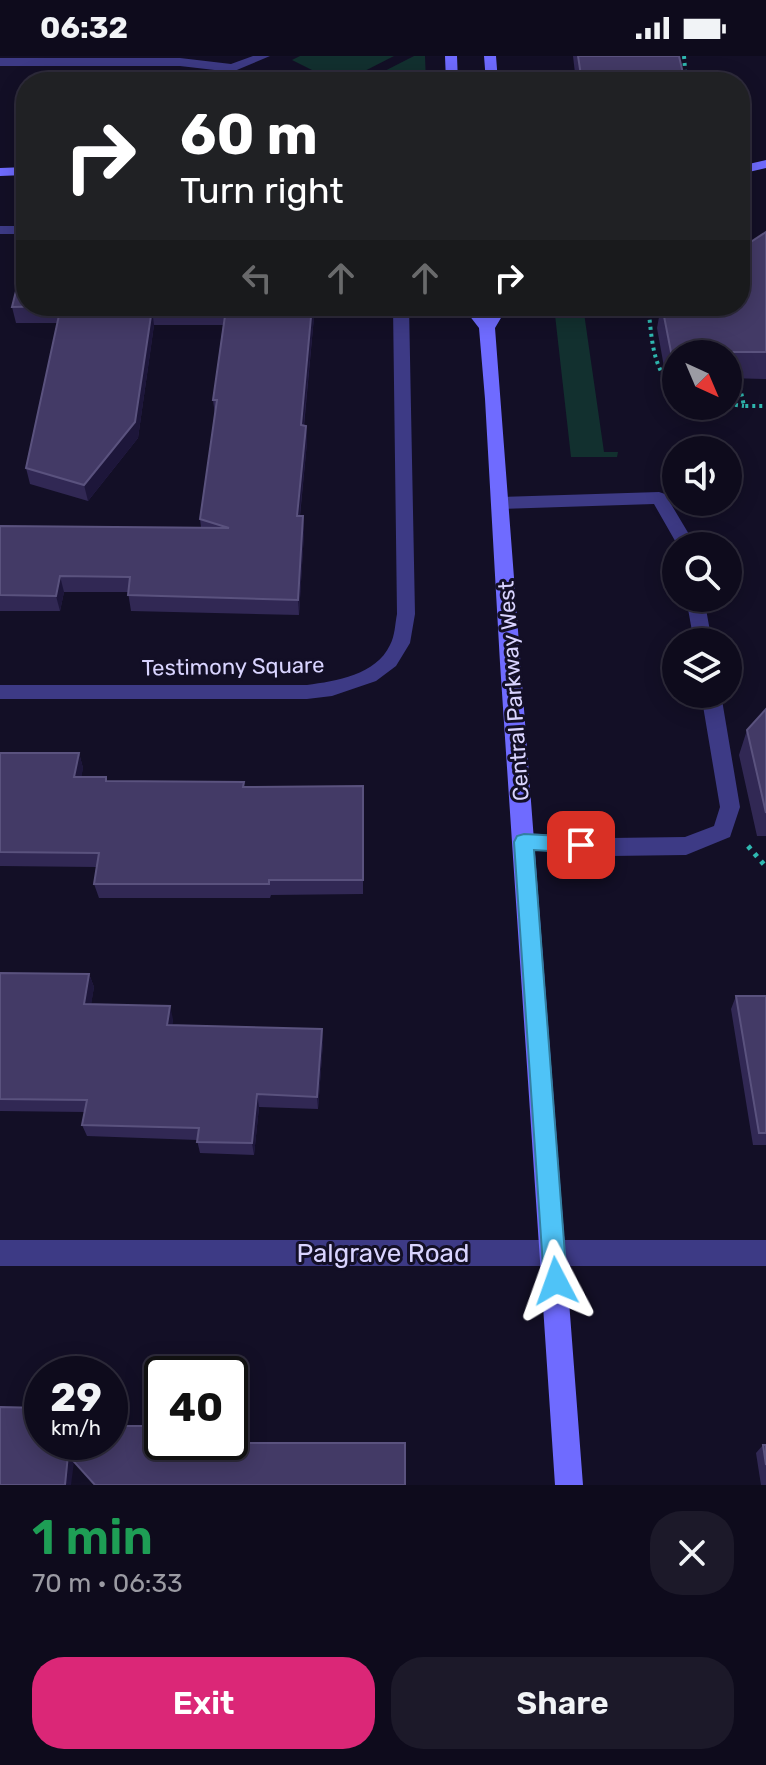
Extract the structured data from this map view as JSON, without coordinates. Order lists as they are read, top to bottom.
{
  "streets": {
    "street": ["Testimony Square", "Central Parkway West", "Palgrave Road"]
  },
  "crossings": [
    ["Central Parkway West", "Palgrave Road"]
  ],
  "north": "bottom right",
  "page": {
    "status": "06:32",
    "turn": ["60 m", "Turn right"],
    "speed": "29 km/h",
    "limit": "40",
    "heading": ["1 min", "70 m · 06:33"],
    "buttons": ["Exit", "Share"]
  }
}
